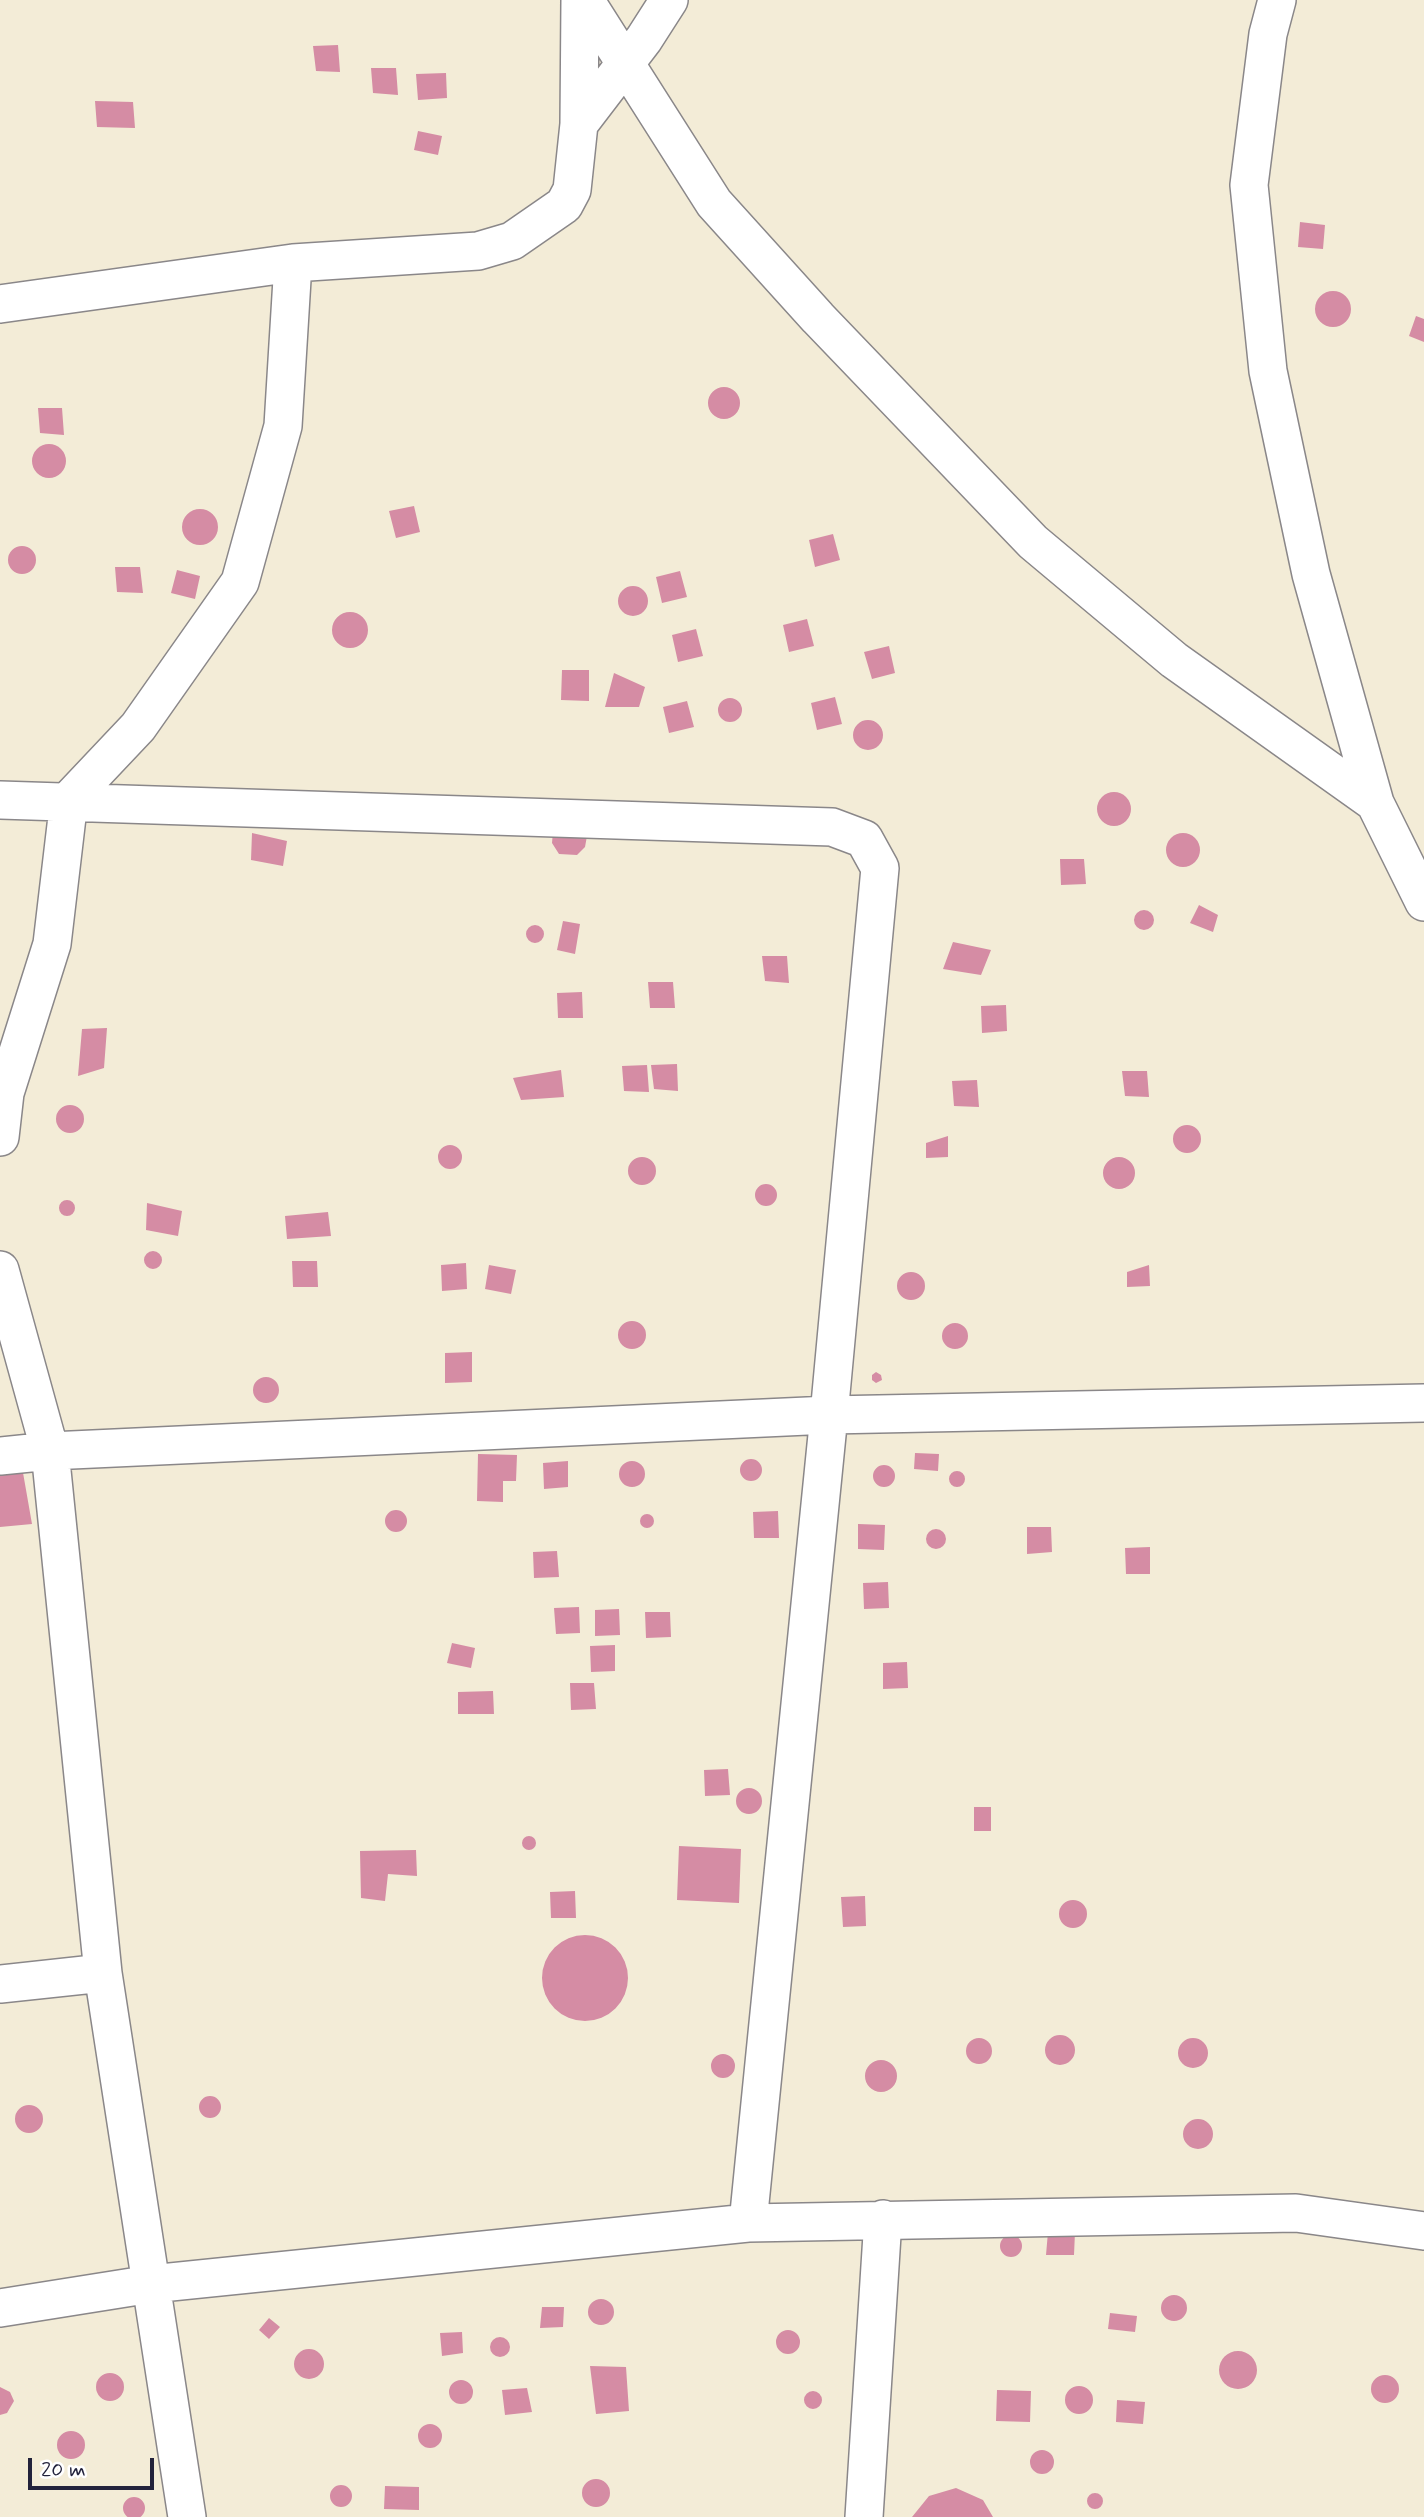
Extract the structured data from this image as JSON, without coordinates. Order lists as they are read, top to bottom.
{
  "scale_bar": "20 m"
}
